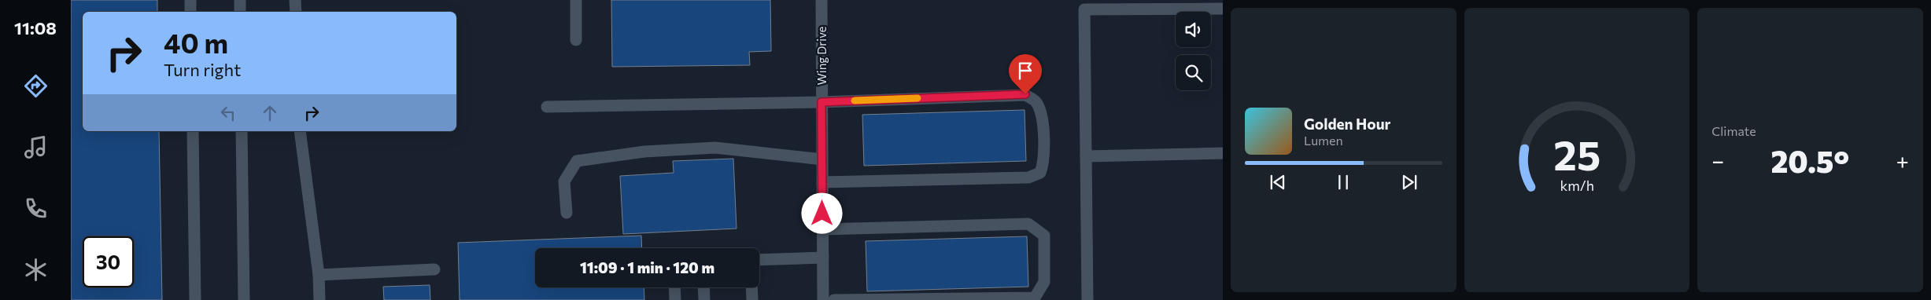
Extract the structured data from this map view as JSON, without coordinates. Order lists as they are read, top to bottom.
{
  "streets": {
    "street": ["Wing Drive"]
  },
  "page": {
    "tabs": "11:08",
    "tile": "Climate",
    "turn": ["40 m", "Turn right"],
    "song": ["Golden Hour", "Lumen"],
    "heat": ["−", "20.5°", "+"],
    "limit": "30",
    "trip": "11:09 · 1 min · 120 m",
    "gauge": ["25", "km/h"]
  }
}
